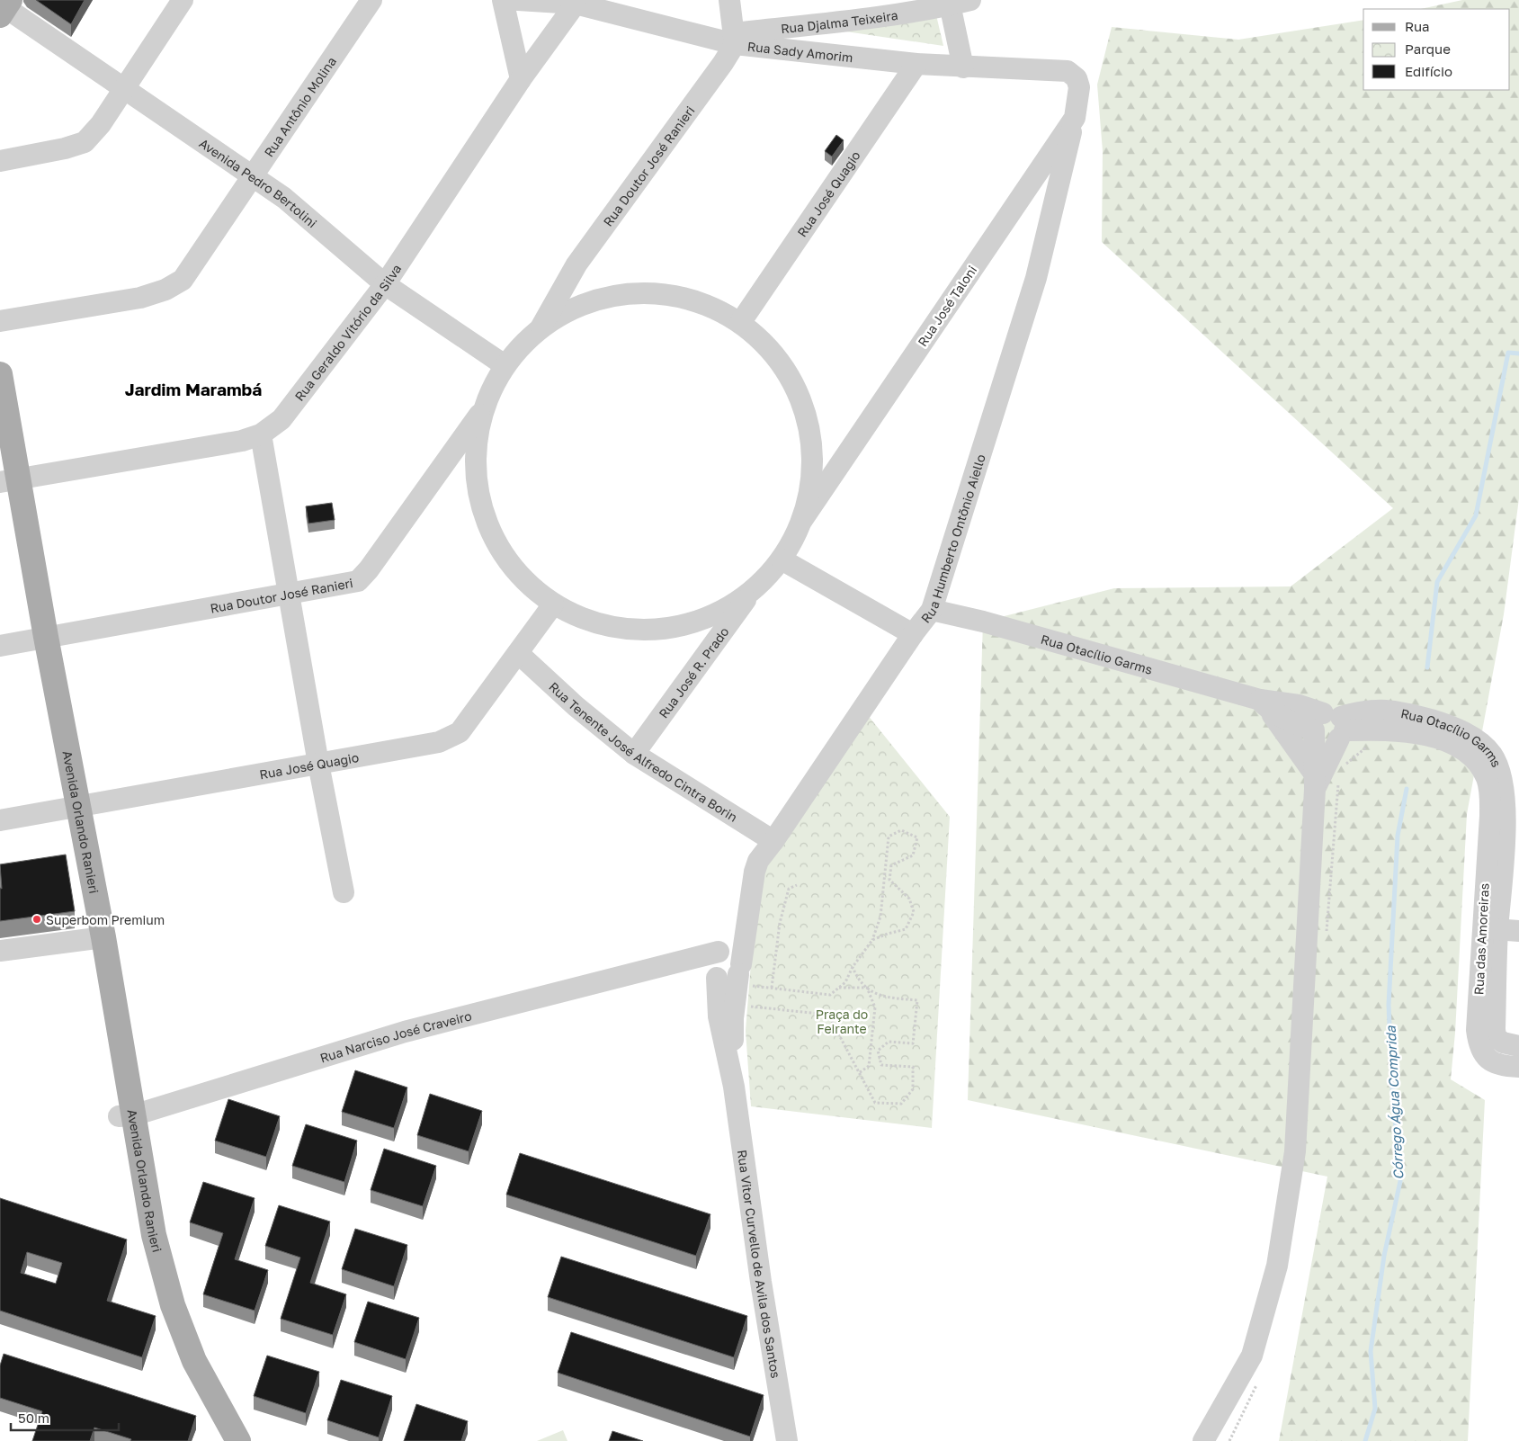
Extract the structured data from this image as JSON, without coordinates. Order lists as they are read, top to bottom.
{
  "streets": {
    "main road": ["Avenida Orlando Ranieri"],
    "street": [
      "Rua Djalma Teixeira",
      "Rua Sady Amorim",
      "Rua Antônio Molina",
      "Rua Doutor José Ranieri",
      "Avenida Pedro Bertolini",
      "Rua José Quagio",
      "Rua José Taloni",
      "Rua Geraldo Vitório da Silva",
      "Rua Humberto Ontõnio Aiello",
      "Rua Otacílio Garms",
      "Rua José R. Prado",
      "Rua Tenente José Alfredo Cintra Borin",
      "Rua das Amoreiras",
      "Rua Narciso José Craveiro",
      "Rua Vitor Curvello de Avila dos Santos"
    ]
  },
  "crossings": [
    ["Rua Djalma Teixeira", "Rua Sady Amorim"],
    ["Rua Djalma Teixeira", "Rua Doutor José Ranieri"],
    ["Rua Sady Amorim", "Rua Doutor José Ranieri"],
    ["Rua Sady Amorim", "Rua José Quagio"],
    ["Rua Sady Amorim", "Rua José Taloni"],
    ["Rua Sady Amorim", "Rua Geraldo Vitório da Silva"],
    ["Rua Antônio Molina", "Avenida Pedro Bertolini"],
    ["Rua Doutor José Ranieri", "Avenida Orlando Ranieri"],
    ["Avenida Pedro Bertolini", "Rua Geraldo Vitório da Silva"],
    ["Rua José Quagio", "Rua Tenente José Alfredo Cintra Borin"],
    ["Rua José Quagio", "Avenida Orlando Ranieri"],
    ["Rua José Taloni", "Rua Humberto Ontõnio Aiello"],
    ["Rua Geraldo Vitório da Silva", "Avenida Orlando Ranieri"],
    ["Rua Humberto Ontõnio Aiello", "Rua Otacílio Garms"],
    ["Rua Humberto Ontõnio Aiello", "Rua Tenente José Alfredo Cintra Borin"],
    ["Rua Otacílio Garms", "Rua das Amoreiras"],
    ["Rua José R. Prado", "Rua Tenente José Alfredo Cintra Borin"],
    ["Avenida Orlando Ranieri", "Rua Narciso José Craveiro"],
    ["Rua Narciso José Craveiro", "Rua Vitor Curvello de Avila dos Santos"]
  ],
  "districts": ["Jardim Marambá"],
  "water": ["Córrego Água Comprida"],
  "parks": ["Praça do Feirante"],
  "places": ["Superbom Premium"],
  "legend": ["Rua", "Parque", "Edifício"],
  "scale_bar": "50 m"
}
